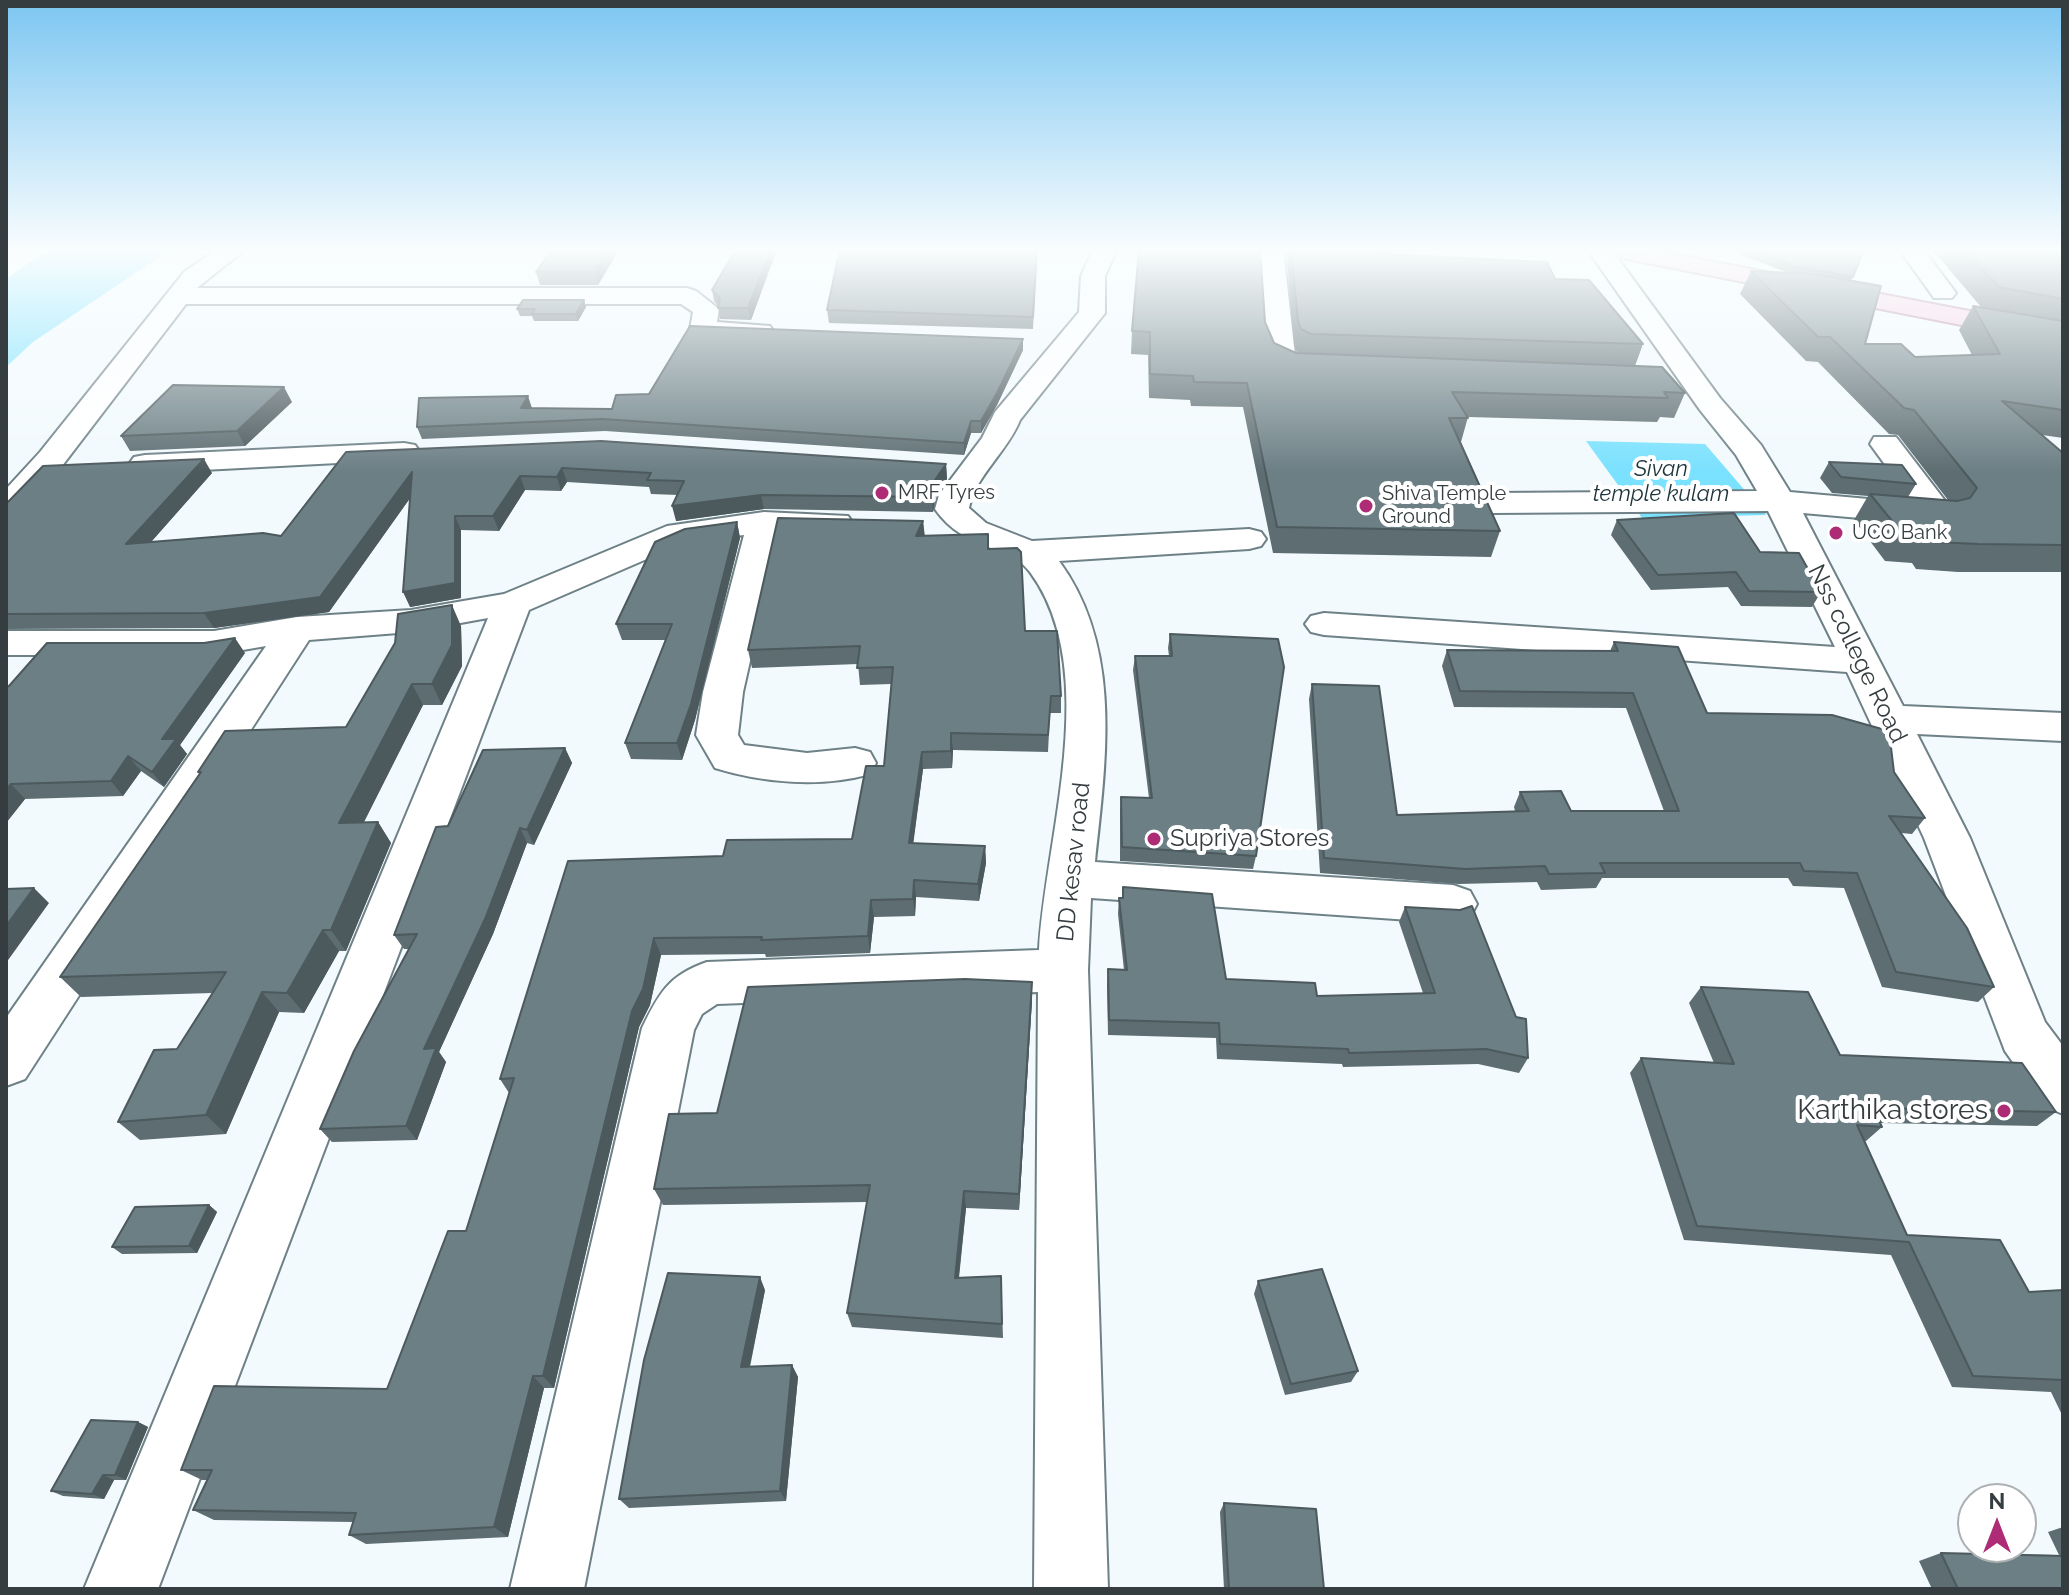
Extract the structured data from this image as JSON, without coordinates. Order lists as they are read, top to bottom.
{
  "streets": {
    "street": ["Nss college Road", "DD kesav road"]
  },
  "water": ["Sivan temple kulam"],
  "places": [
    "MRF Tyres",
    "Shiva Temple Ground",
    "UCO Bank",
    "Supriya Stores",
    "Karthika stores"
  ],
  "north": "top"
}
